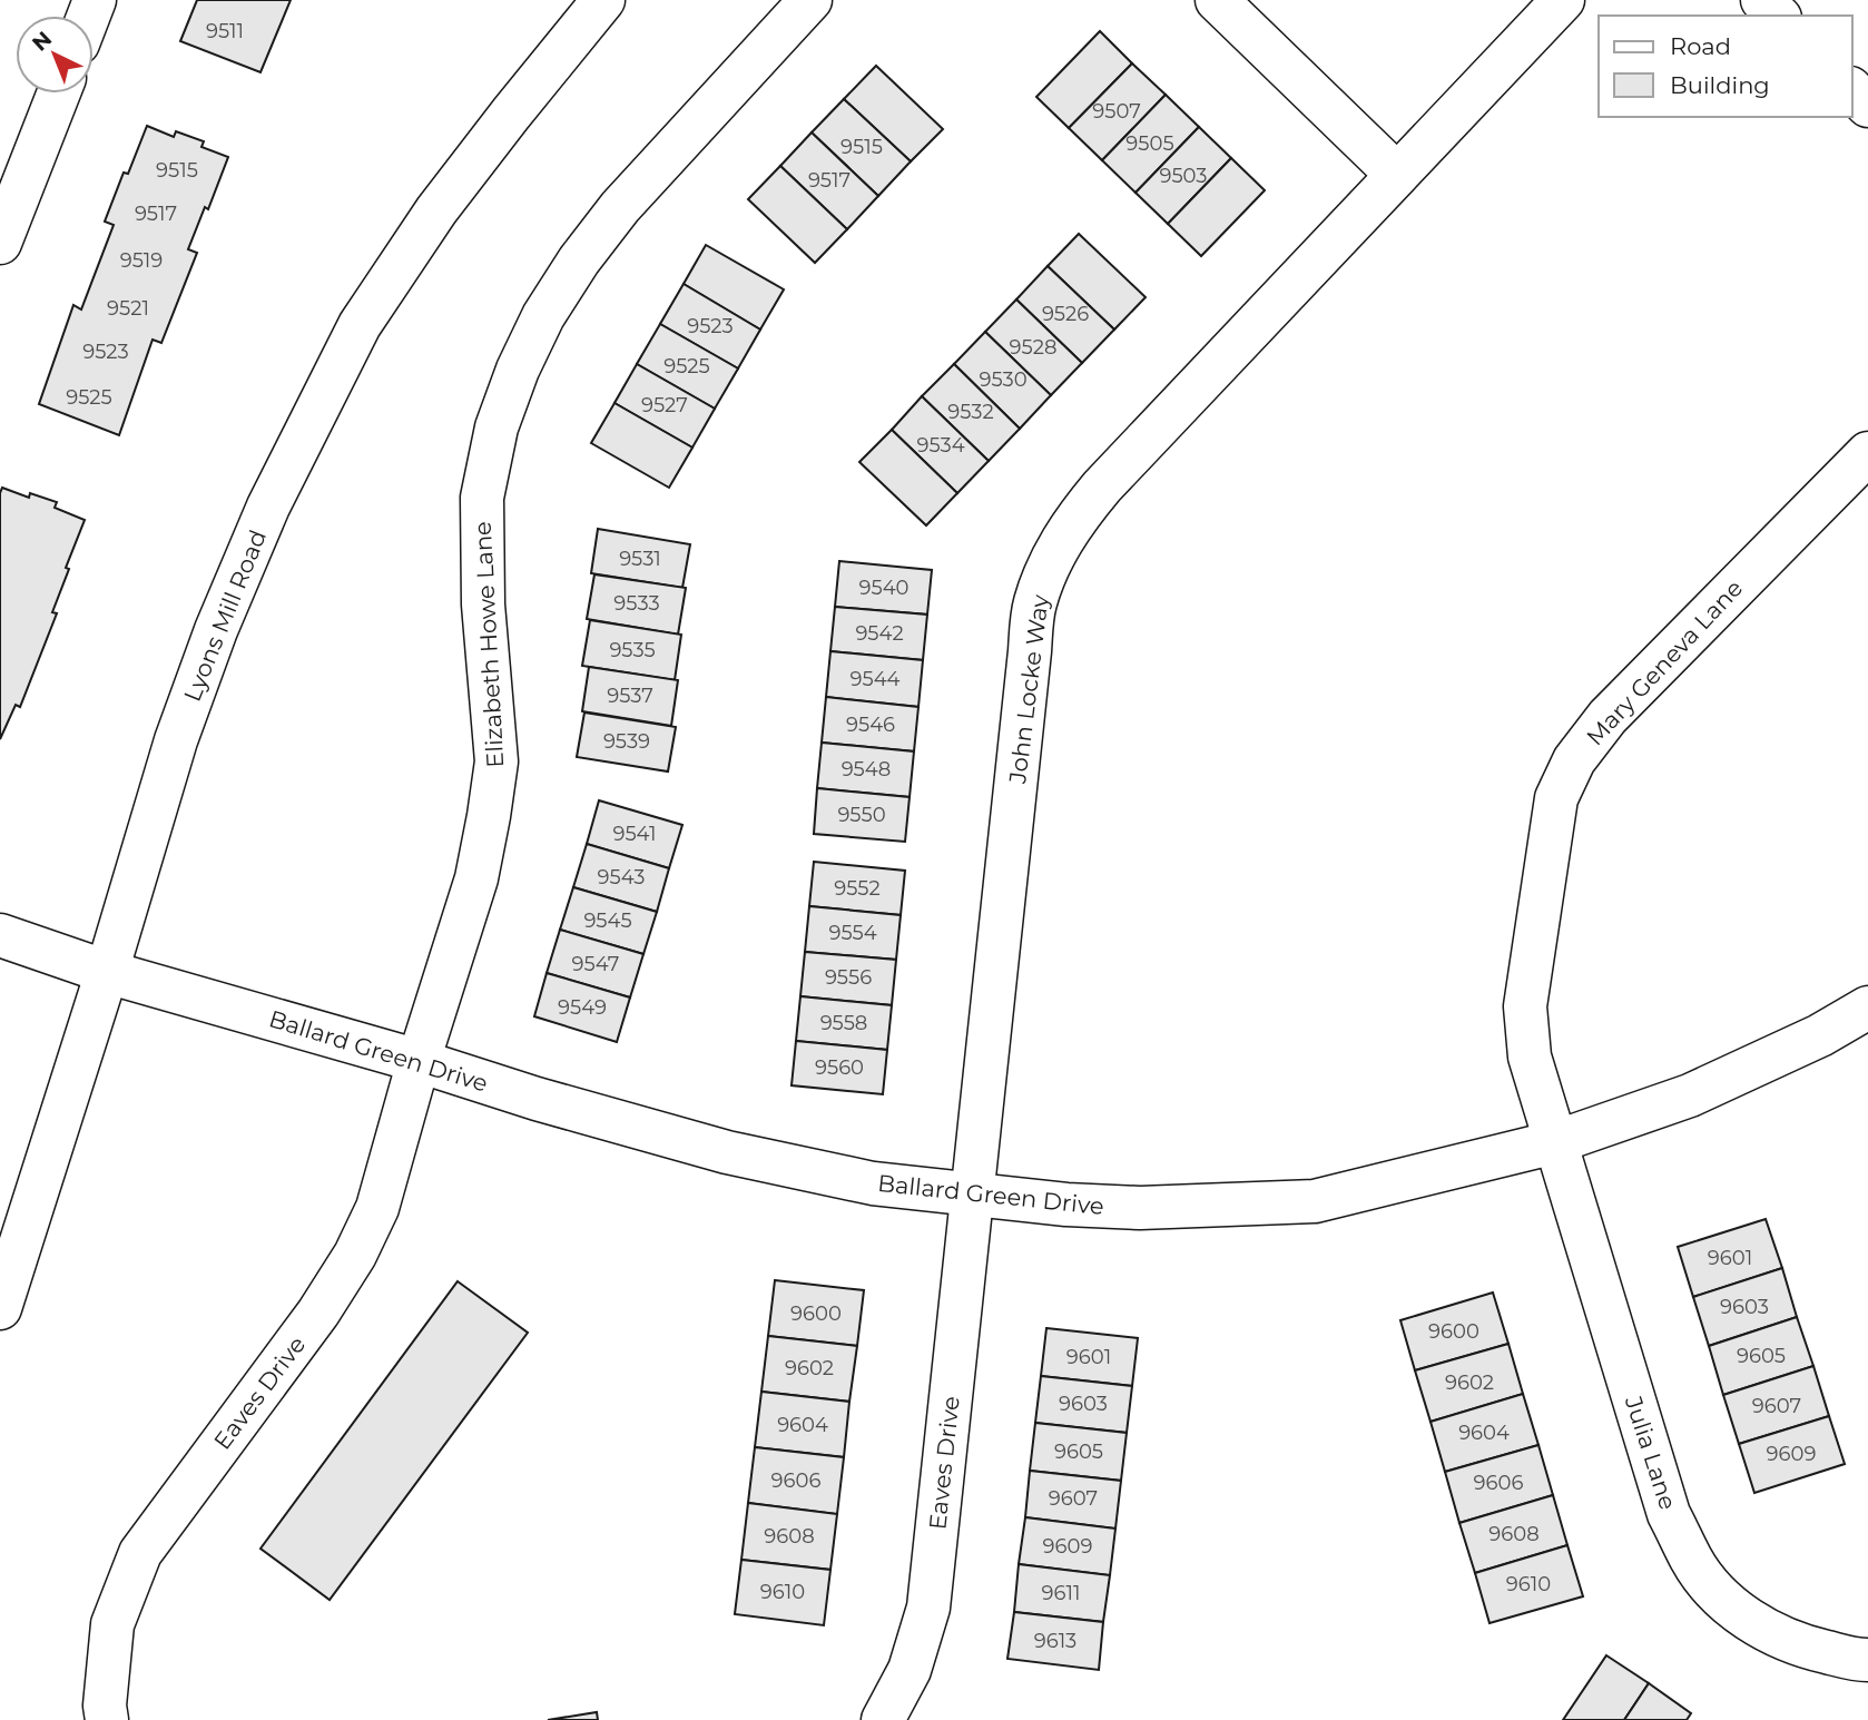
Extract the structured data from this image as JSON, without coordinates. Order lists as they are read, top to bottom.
{
  "streets": {
    "street": [
      "Lyons Mill Road",
      "Elizabeth Howe Lane",
      "Mary Geneva Lane",
      "John Locke Way",
      "Ballard Green Drive",
      "Eaves Drive",
      "Julia Lane"
    ]
  },
  "crossings": [
    ["Lyons Mill Road", "Ballard Green Drive"],
    ["Elizabeth Howe Lane", "Ballard Green Drive"],
    ["Elizabeth Howe Lane", "Eaves Drive"],
    ["Mary Geneva Lane", "Ballard Green Drive"],
    ["Mary Geneva Lane", "Julia Lane"],
    ["John Locke Way", "Ballard Green Drive"],
    ["John Locke Way", "Eaves Drive"],
    ["Ballard Green Drive", "Eaves Drive"],
    ["Ballard Green Drive", "Julia Lane"]
  ],
  "house_numbers": [
    "9511",
    "9507",
    "9505",
    "9515",
    "9515",
    "9503",
    "9517",
    "9517",
    "9519",
    "9521",
    "9526",
    "9523",
    "9528",
    "9523",
    "9525",
    "9530",
    "9525",
    "9527",
    "9532",
    "9534",
    "9531",
    "9540",
    "9533",
    "9542",
    "9535",
    "9544",
    "9537",
    "9546",
    "9539",
    "9548",
    "9550",
    "9541",
    "9543",
    "9552",
    "9545",
    "9554",
    "9547",
    "9556",
    "9549",
    "9558",
    "9560",
    "9601",
    "9603",
    "9600",
    "9600",
    "9605",
    "9601",
    "9602",
    "9602",
    "9603",
    "9607",
    "9604",
    "9604",
    "9605",
    "9609",
    "9606",
    "9606",
    "9607",
    "9608",
    "9608",
    "9609",
    "9610",
    "9610",
    "9611",
    "9613"
  ],
  "legend": ["Road", "Building"],
  "north": "top left"
}
